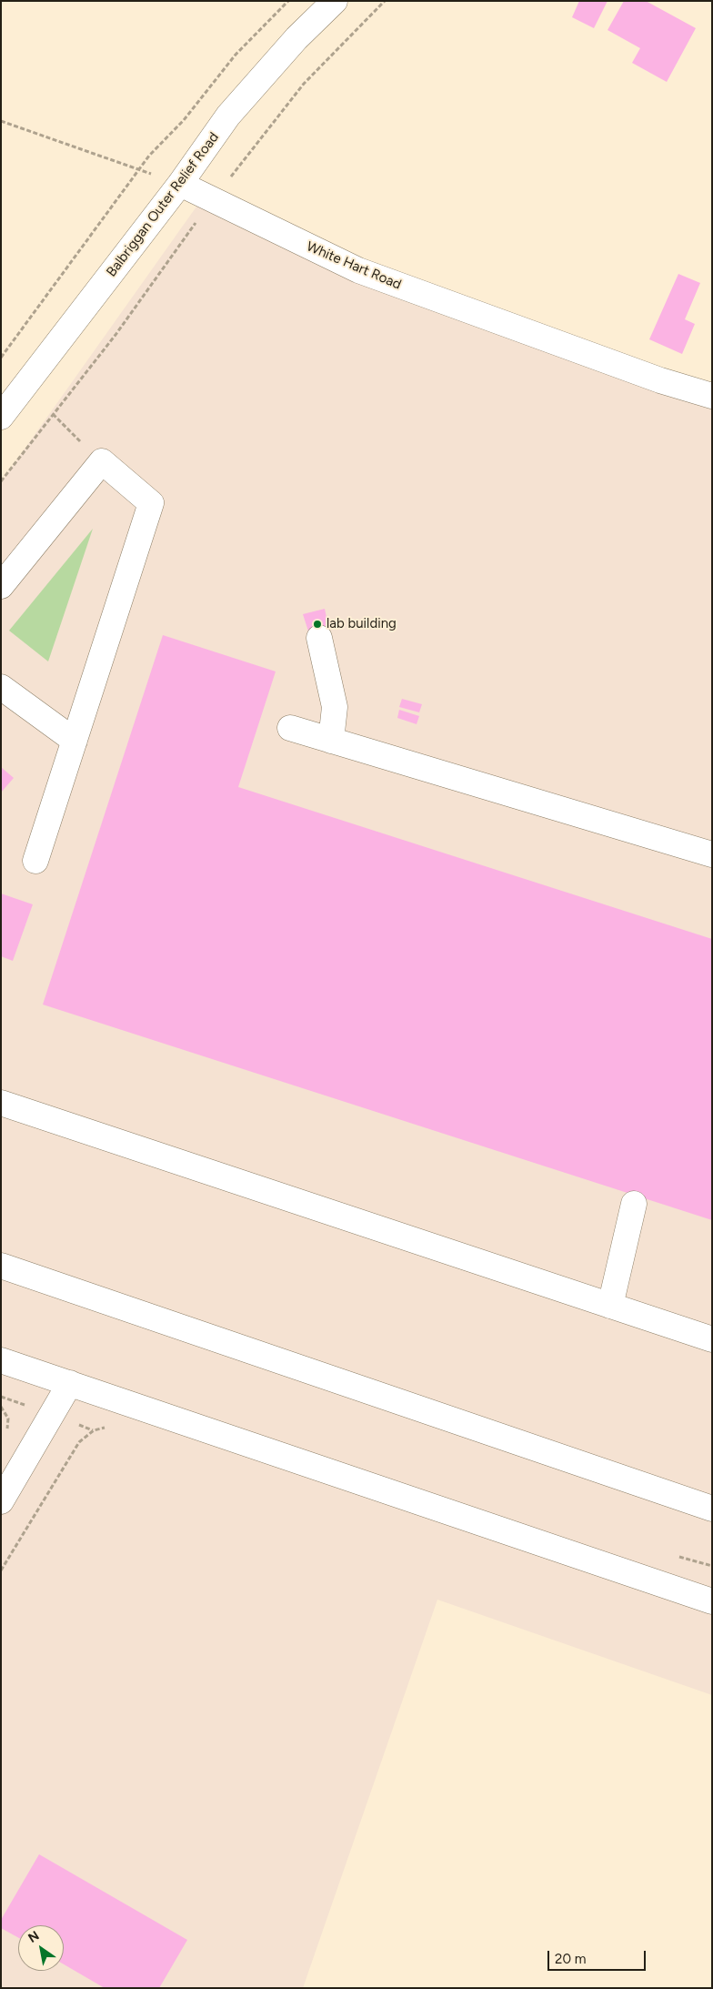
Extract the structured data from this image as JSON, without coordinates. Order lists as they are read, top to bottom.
{
  "streets": {
    "street": ["Balbriggan Outer Relief Road", "White Hart Road"]
  },
  "crossings": [
    ["Balbriggan Outer Relief Road", "White Hart Road"]
  ],
  "places": ["lab building"],
  "scale_bar": "20 m",
  "north": "top left"
}
